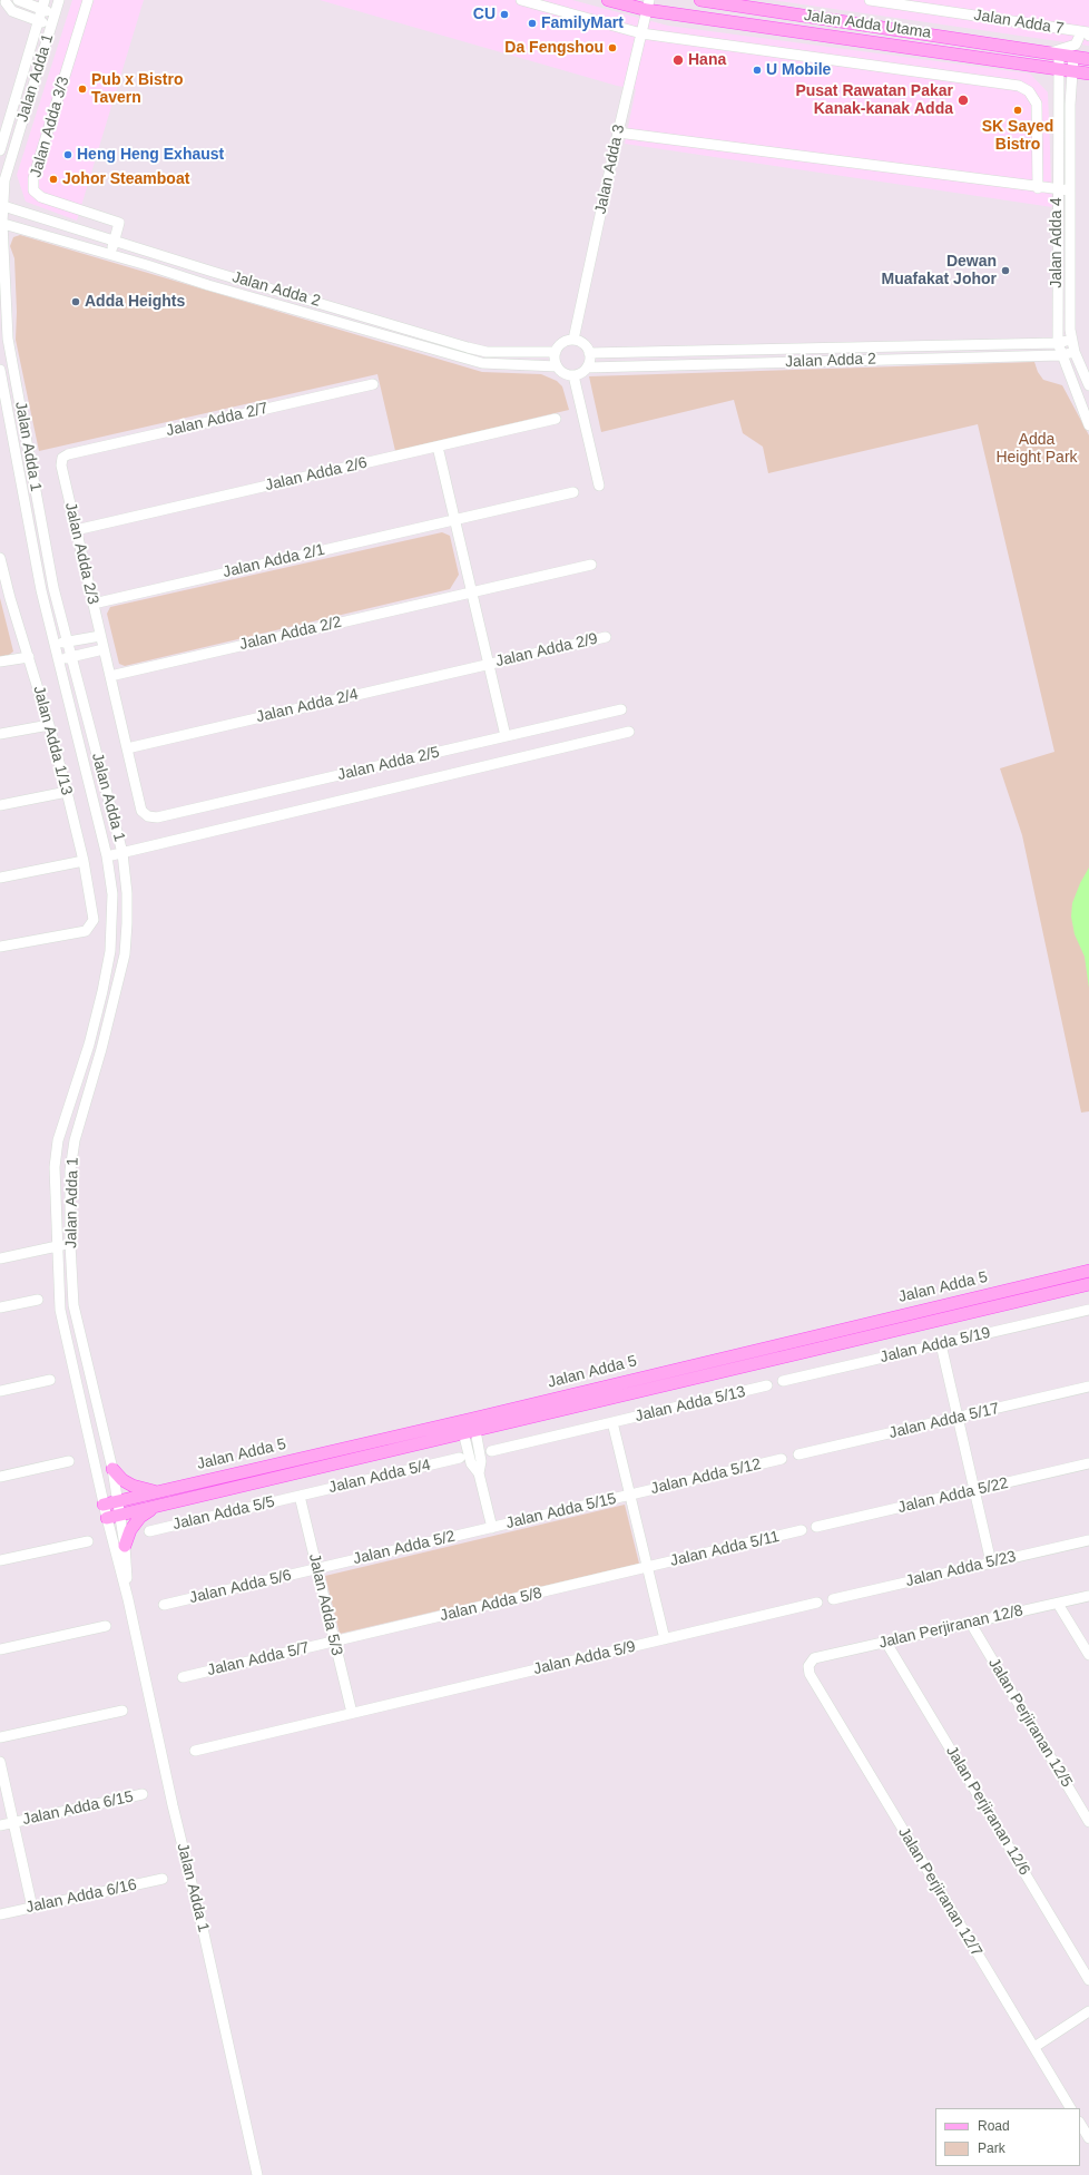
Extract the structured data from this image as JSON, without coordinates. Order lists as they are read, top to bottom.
{
  "streets": {
    "main road": ["Jalan Adda Utama", "Jalan Adda 5"],
    "street": [
      "Jalan Adda 7",
      "Jalan Adda 1",
      "Jalan Adda 3/3",
      "Jalan Adda 3",
      "Jalan Adda 4",
      "Jalan Adda 2",
      "Jalan Adda 2/7",
      "Jalan Adda 2/6",
      "Jalan Adda 2/3",
      "Jalan Adda 2/1",
      "Jalan Adda 2/2",
      "Jalan Adda 2/9",
      "Jalan Adda 2/4",
      "Jalan Adda 1/13",
      "Jalan Adda 2/5",
      "Jalan Adda 5/19",
      "Jalan Adda 5/13",
      "Jalan Adda 5/17",
      "Jalan Adda 5/4",
      "Jalan Adda 5/12",
      "Jalan Adda 5/22",
      "Jalan Adda 5/15",
      "Jalan Adda 5/5",
      "Jalan Adda 5/2",
      "Jalan Adda 5/11",
      "Jalan Adda 5/23",
      "Jalan Adda 5/6",
      "Jalan Adda 5/3",
      "Jalan Adda 5/8",
      "Jalan Perjiranan 12/8",
      "Jalan Adda 5/9",
      "Jalan Adda 5/7",
      "Jalan Perjiranan 12/5",
      "Jalan Adda 6/15",
      "Jalan Perjiranan 12/6",
      "Jalan Perjiranan 12/7",
      "Jalan Adda 6/16"
    ]
  },
  "crossings": [
    ["Jalan Adda Utama", "Jalan Adda 3"],
    ["Jalan Adda Utama", "Jalan Adda 4"],
    ["Jalan Adda 1", "Jalan Adda 2"],
    ["Jalan Adda 1", "Jalan Adda 5"],
    ["Jalan Adda 3/3", "Jalan Adda 2"],
    ["Jalan Adda 3", "Jalan Adda 2"],
    ["Jalan Adda 4", "Jalan Adda 2"],
    ["Jalan Adda 2/7", "Jalan Adda 2/3"],
    ["Jalan Adda 2/6", "Jalan Adda 2/3"],
    ["Jalan Adda 2/3", "Jalan Adda 2/1"],
    ["Jalan Adda 2/3", "Jalan Adda 2/2"],
    ["Jalan Adda 2/9", "Jalan Adda 2/4"],
    ["Jalan Adda 2/4", "Jalan Adda 2/5"],
    ["Jalan Adda 5/4", "Jalan Adda 5/5"],
    ["Jalan Adda 5/4", "Jalan Adda 5/3"],
    ["Jalan Adda 5/12", "Jalan Adda 5/15"],
    ["Jalan Adda 5/15", "Jalan Adda 5/2"],
    ["Jalan Adda 5/5", "Jalan Adda 5/3"],
    ["Jalan Adda 5/2", "Jalan Adda 5/6"],
    ["Jalan Adda 5/2", "Jalan Adda 5/3"],
    ["Jalan Adda 5/11", "Jalan Adda 5/8"],
    ["Jalan Adda 5/6", "Jalan Adda 5/3"],
    ["Jalan Adda 5/3", "Jalan Adda 5/8"],
    ["Jalan Adda 5/3", "Jalan Adda 5/9"],
    ["Jalan Adda 5/3", "Jalan Adda 5/7"],
    ["Jalan Adda 5/8", "Jalan Adda 5/7"],
    ["Jalan Perjiranan 12/8", "Jalan Perjiranan 12/5"],
    ["Jalan Perjiranan 12/8", "Jalan Perjiranan 12/6"],
    ["Jalan Perjiranan 12/8", "Jalan Perjiranan 12/7"]
  ],
  "parks": ["Adda Height Park"],
  "places": [
    "CU",
    "FamilyMart",
    "Da Fengshou",
    "Hana",
    "U Mobile",
    "Pub x Bistro Tavern",
    "Pusat Rawatan Pakar Kanak-kanak Adda",
    "SK Sayed Bistro",
    "Heng Heng Exhaust",
    "Johor Steamboat",
    "Dewan Muafakat Johor",
    "Adda Heights"
  ],
  "legend": ["Road", "Park"]
}
